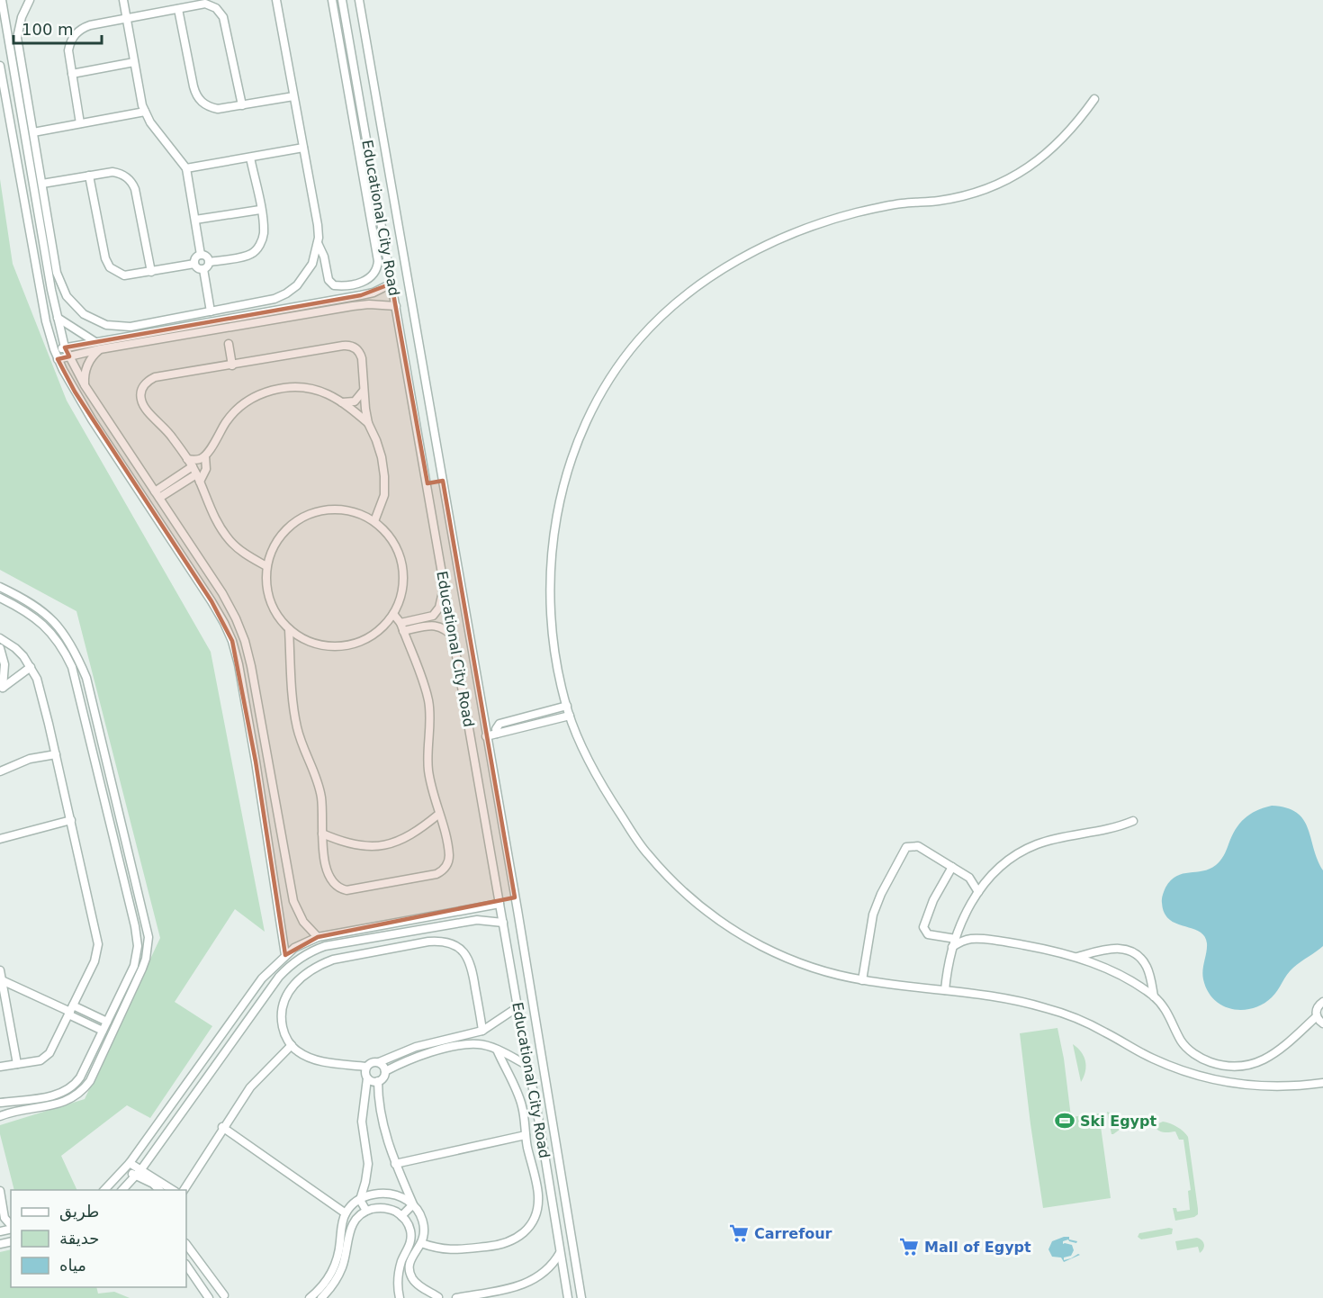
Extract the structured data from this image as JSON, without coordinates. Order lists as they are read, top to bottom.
{
  "streets": {
    "street": ["Educational City Road"]
  },
  "places": {
    "sports": ["Ski Egypt"],
    "supermarket": ["Carrefour", "Mall of Egypt"]
  },
  "legend": ["طريق", "حديقة", "مياه"],
  "scale_bar": "100 m"
}
